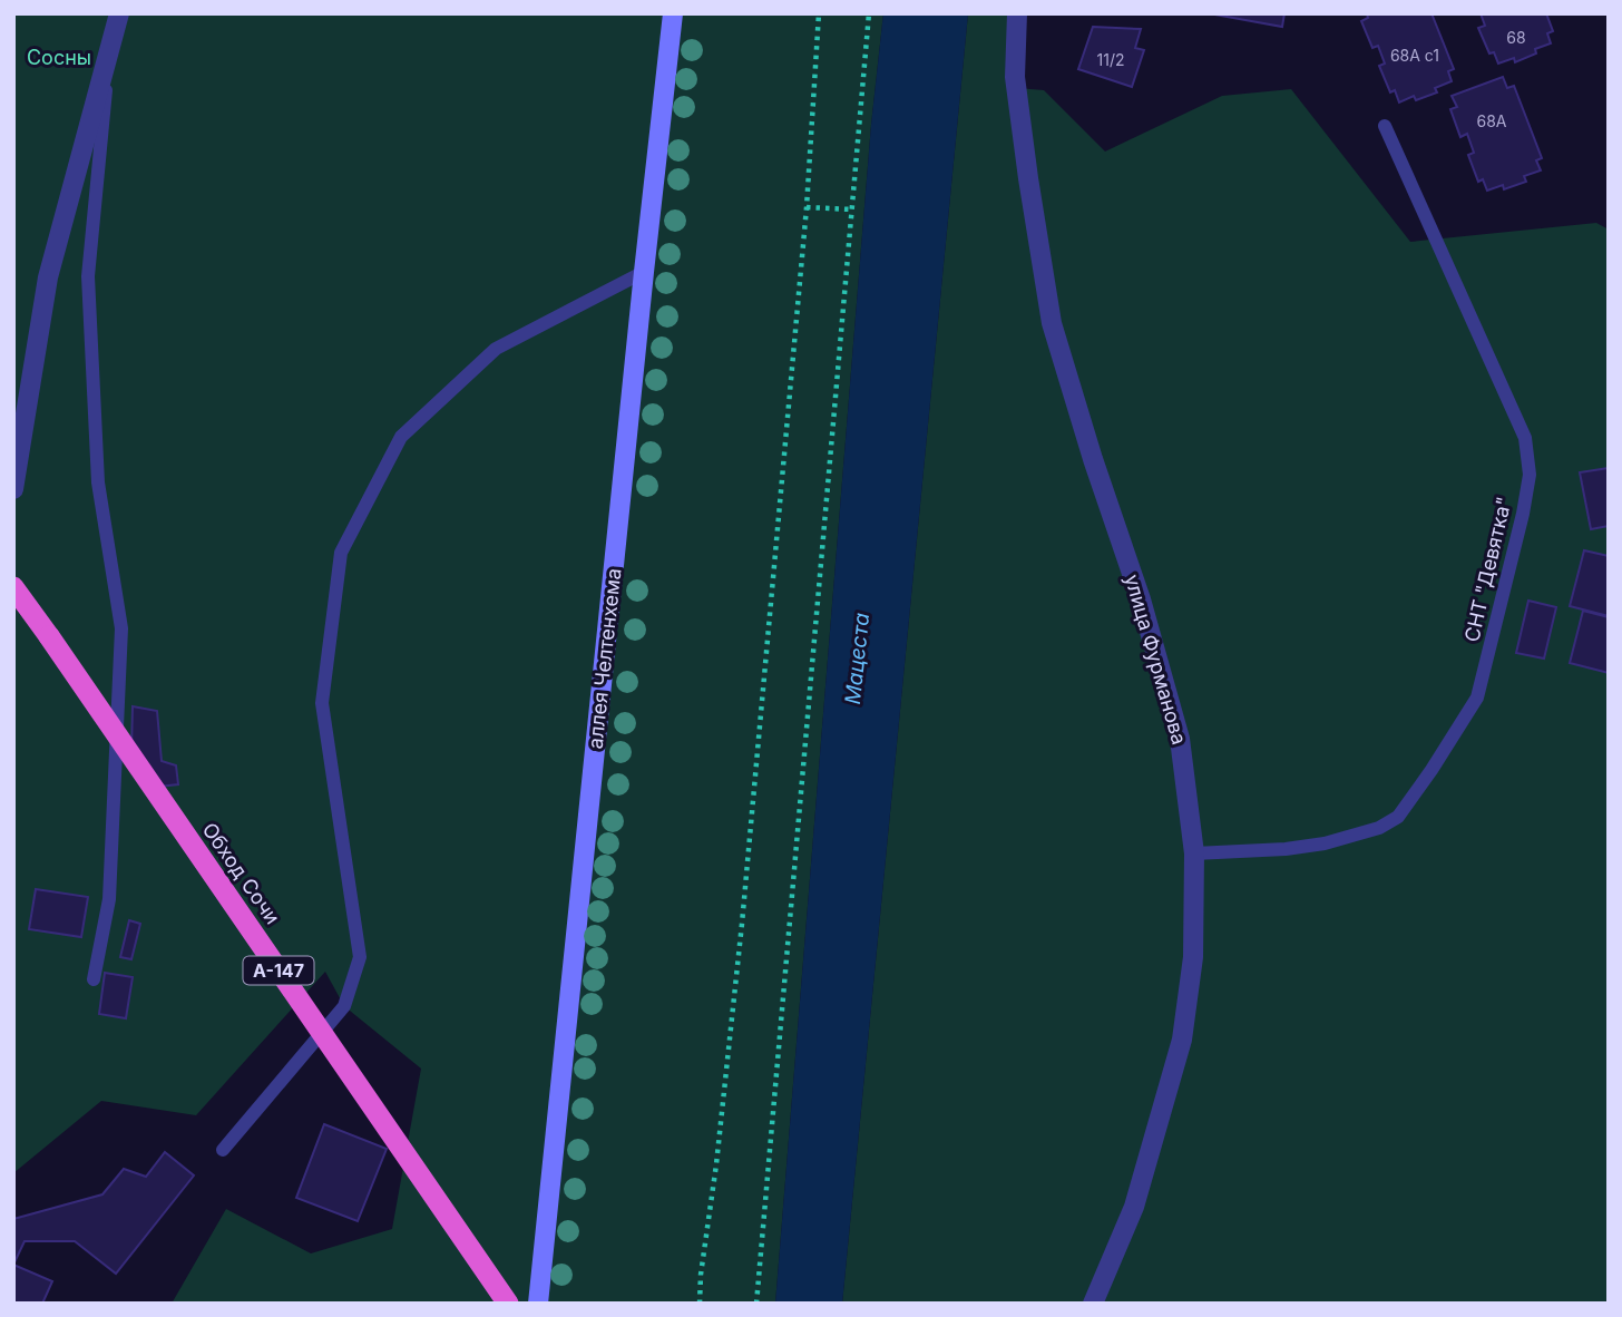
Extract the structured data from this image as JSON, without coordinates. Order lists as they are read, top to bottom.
{
  "streets": {
    "highway": ["Обход Сочи", "А-147"],
    "main road": ["аллея Челтенхема"],
    "street": ["улица Фурманова"],
    "lane": ["СНТ \"Девятка\""]
  },
  "crossings": [
    ["СНТ \"Девятка\"", "улица Фурманова"]
  ],
  "water": ["Мацеста"],
  "parks": ["Сосны"],
  "house_numbers": [
    "68",
    "68А с1",
    "11/2",
    "68А"
  ]
}
